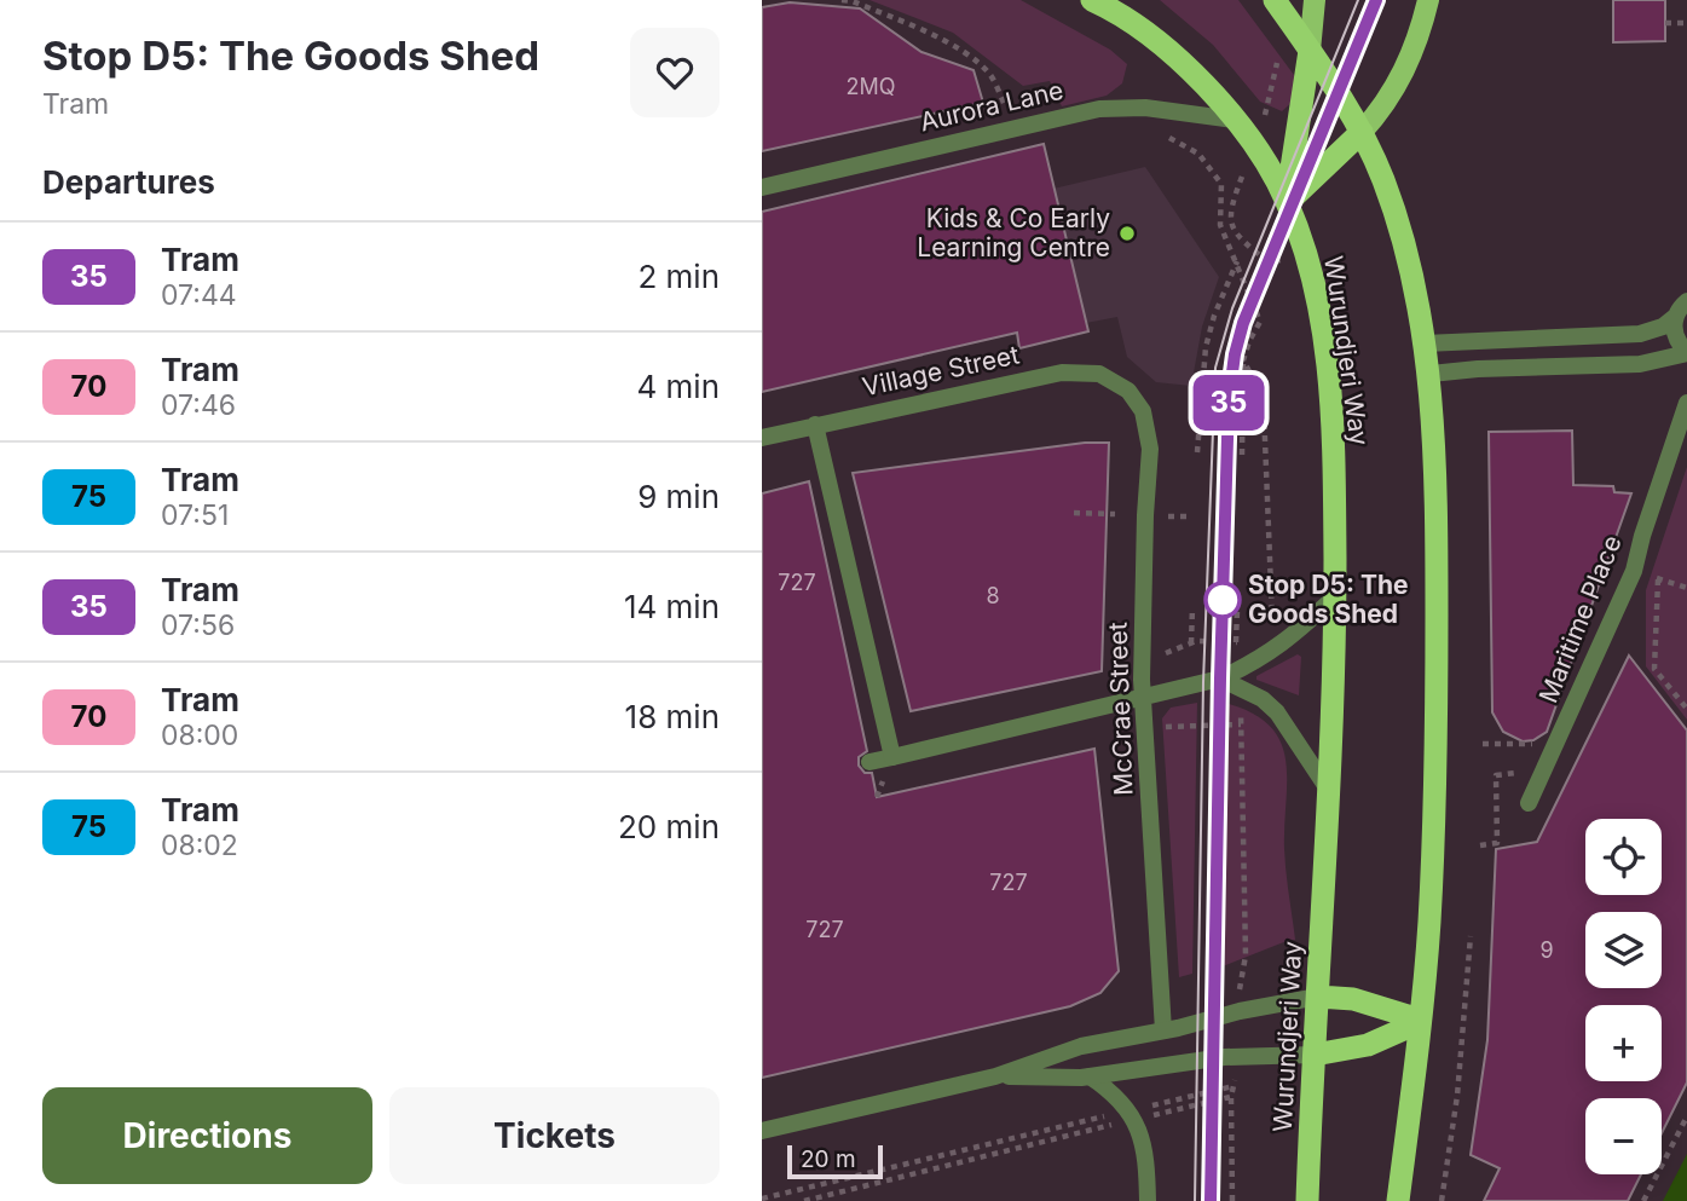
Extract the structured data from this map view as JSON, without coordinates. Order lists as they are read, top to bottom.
{
  "streets": {
    "highway": ["Wurundjeri Way"],
    "street": [
      "Aurora Lane",
      "Village Street",
      "Maritime Place",
      "McCrae Street"
    ]
  },
  "crossings": [
    ["Aurora Lane", "Wurundjeri Way"],
    ["Village Street", "McCrae Street"]
  ],
  "places": ["Kids & Co Early Learning Centre", "Stop D5: The Goods Shed"],
  "lines": ["tram line 35"],
  "house_numbers": [
    "2MQ",
    "727",
    "8",
    "727",
    "727",
    "9"
  ],
  "scale_bar": "20 m",
  "page": {
    "heading": [
      ["Stop D5: The Goods Shed", "Tram"],
      "Departures"
    ],
    "on_map": "35",
    "list": [
      {
        "mark": "35",
        "name": "Tram",
        "note": "07:44",
        "value": "2 min"
      },
      {
        "mark": "70",
        "name": "Tram",
        "note": "07:46",
        "value": "4 min"
      },
      {
        "mark": "75",
        "name": "Tram",
        "note": "07:51",
        "value": "9 min"
      },
      {
        "mark": "35",
        "name": "Tram",
        "note": "07:56",
        "value": "14 min"
      },
      {
        "mark": "70",
        "name": "Tram",
        "note": "08:00",
        "value": "18 min"
      },
      {
        "mark": "75",
        "name": "Tram",
        "note": "08:02",
        "value": "20 min"
      }
    ],
    "map_buttons": ["+", "−"],
    "buttons": ["Directions", "Tickets"],
    "scale": "20 m"
  }
}
